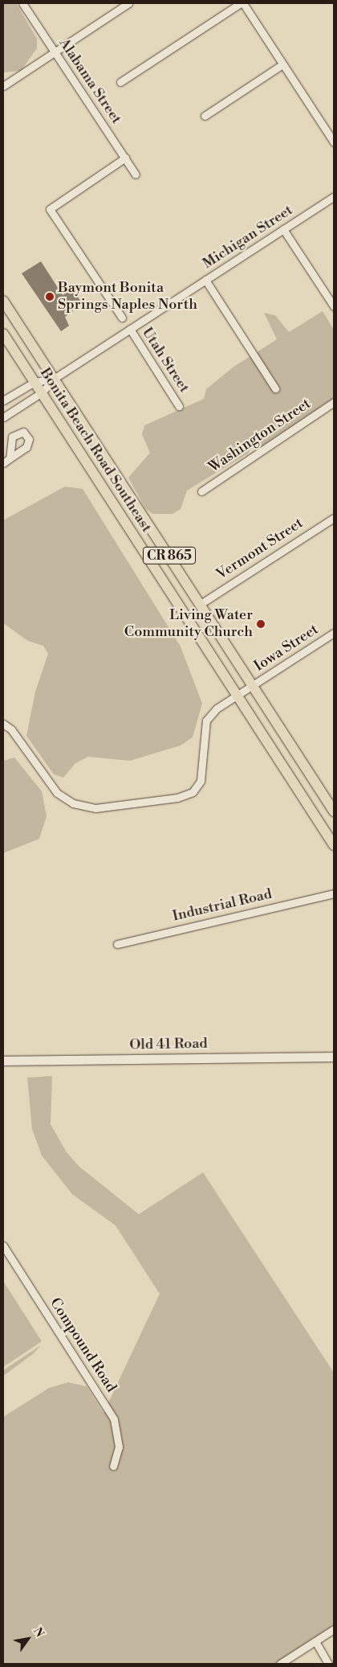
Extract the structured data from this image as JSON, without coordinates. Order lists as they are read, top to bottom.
{
  "streets": {
    "main road": ["Bonita Beach Road Southeast", "CR 865"],
    "street": [
      "Alabama Street",
      "Michigan Street",
      "Utah Street",
      "Washington Street",
      "Vermont Street",
      "Iowa Street",
      "Industrial Road",
      "Old 41 Road",
      "Compound Road"
    ]
  },
  "crossings": [
    ["Michigan Street", "Utah Street"],
    ["Michigan Street", "Bonita Beach Road Southeast"],
    ["Bonita Beach Road Southeast", "Vermont Street"],
    ["Bonita Beach Road Southeast", "Iowa Street"]
  ],
  "places": ["Baymont Bonita Springs Naples North", "Living Water Community Church"],
  "north": "top right"
}
